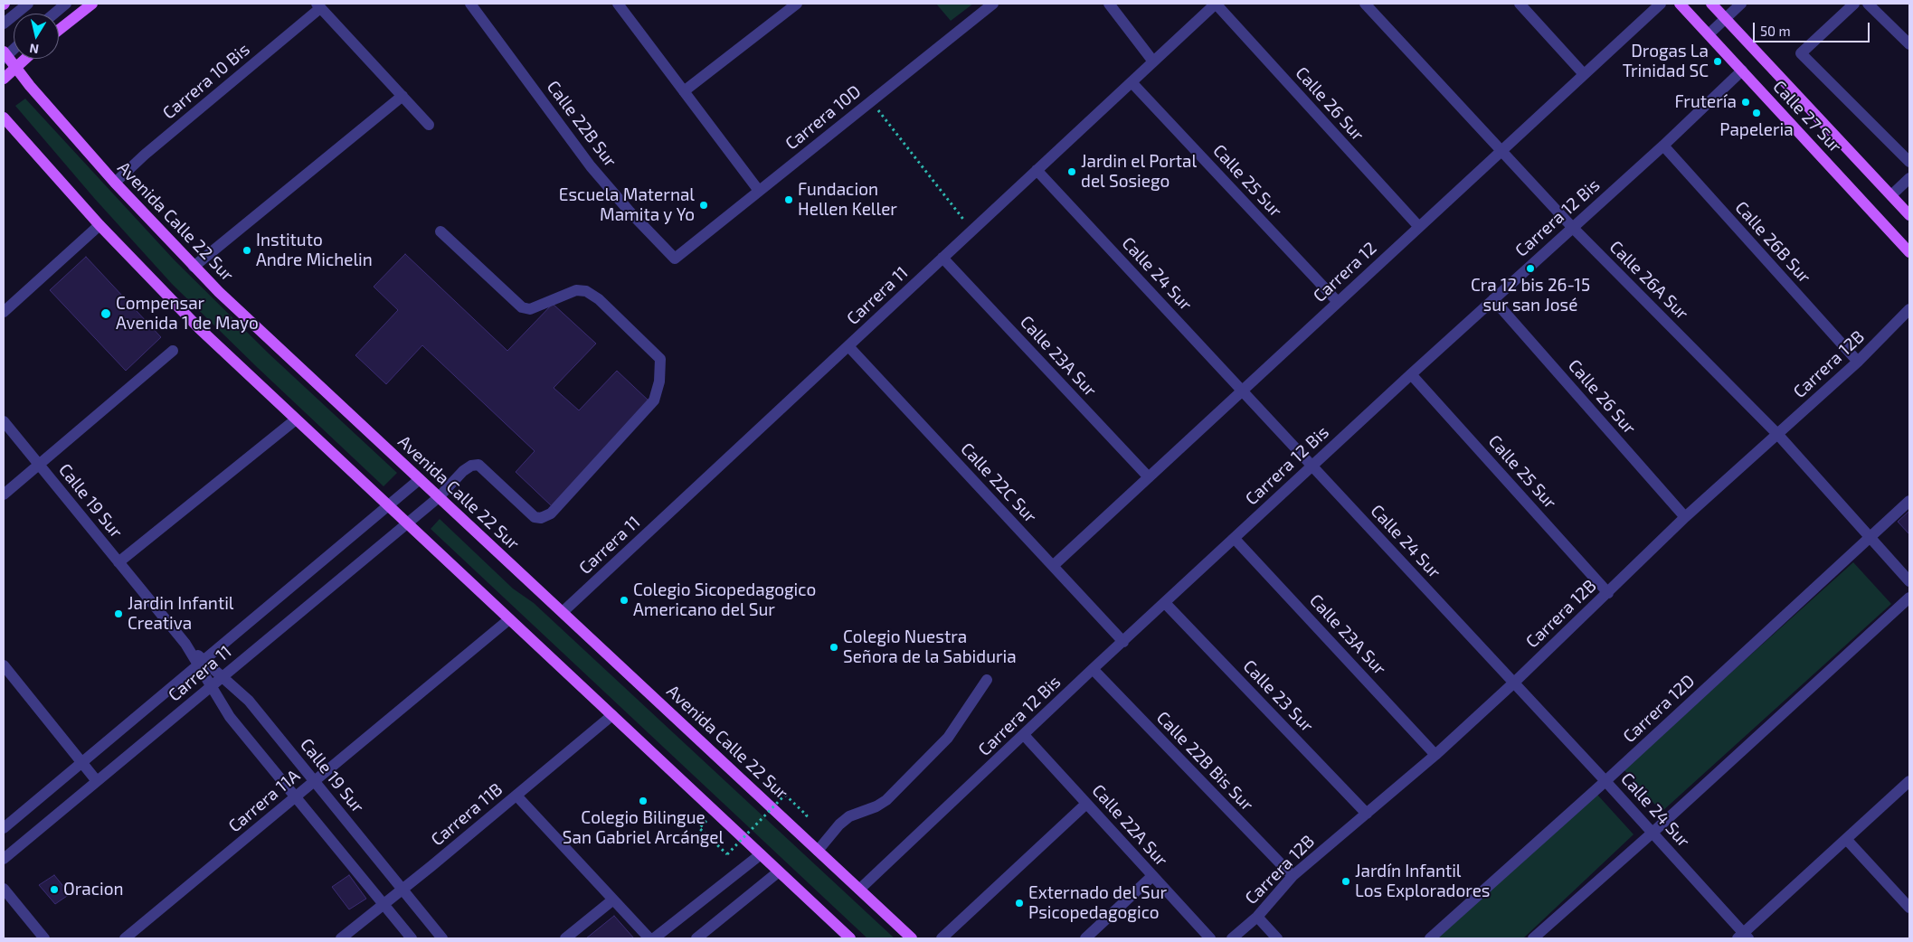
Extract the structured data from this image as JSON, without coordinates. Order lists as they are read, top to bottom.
{
  "streets": {
    "main road": ["Calle 27 Sur", "Avenida Calle 22 Sur"],
    "street": [
      "Carrera 10 Bis",
      "Calle 26 Sur",
      "Carrera 10D",
      "Calle 22B Sur",
      "Calle 25 Sur",
      "Carrera 12 Bis",
      "Calle 26B Sur",
      "Carrera 12",
      "Calle 24 Sur",
      "Calle 26A Sur",
      "Carrera 11",
      "Calle 23A Sur",
      "Carrera 12B",
      "Calle 22C Sur",
      "Calle 19 Sur",
      "Calle 23 Sur",
      "Carrera 12D",
      "Calle 22B Bis Sur",
      "Carrera 11A",
      "Carrera 11B",
      "Calle 22A Sur"
    ]
  },
  "crossings": [
    ["Carrera 10 Bis", "Avenida Calle 22 Sur"],
    ["Calle 26 Sur", "Carrera 12 Bis"],
    ["Calle 26 Sur", "Carrera 12"],
    ["Calle 26 Sur", "Carrera 11"],
    ["Calle 26 Sur", "Carrera 12B"],
    ["Calle 27 Sur", "Carrera 12 Bis"],
    ["Carrera 10D", "Calle 22B Sur"],
    ["Calle 25 Sur", "Carrera 12 Bis"],
    ["Calle 25 Sur", "Carrera 12"],
    ["Calle 25 Sur", "Carrera 11"],
    ["Calle 25 Sur", "Carrera 12B"],
    ["Carrera 12 Bis", "Avenida Calle 22 Sur"],
    ["Carrera 12 Bis", "Calle 26B Sur"],
    ["Carrera 12 Bis", "Calle 24 Sur"],
    ["Carrera 12 Bis", "Calle 26A Sur"],
    ["Carrera 12 Bis", "Calle 23A Sur"],
    ["Carrera 12 Bis", "Calle 22C Sur"],
    ["Carrera 12 Bis", "Calle 23 Sur"],
    ["Carrera 12 Bis", "Calle 22B Bis Sur"],
    ["Carrera 12 Bis", "Calle 22A Sur"],
    ["Avenida Calle 22 Sur", "Carrera 11"],
    ["Calle 26B Sur", "Carrera 12B"],
    ["Carrera 12", "Calle 24 Sur"],
    ["Carrera 12", "Calle 26A Sur"],
    ["Carrera 12", "Calle 23A Sur"],
    ["Carrera 12", "Calle 22C Sur"],
    ["Calle 24 Sur", "Carrera 11"],
    ["Calle 24 Sur", "Carrera 12B"],
    ["Calle 24 Sur", "Carrera 12D"],
    ["Calle 26A Sur", "Carrera 12B"],
    ["Calle 26A Sur", "Carrera 12D"],
    ["Carrera 11", "Calle 23A Sur"],
    ["Carrera 11", "Calle 22C Sur"],
    ["Carrera 11", "Calle 19 Sur"],
    ["Calle 23A Sur", "Carrera 12B"],
    ["Carrera 12B", "Calle 23 Sur"],
    ["Carrera 12B", "Calle 22B Bis Sur"],
    ["Calle 19 Sur", "Carrera 11A"],
    ["Calle 19 Sur", "Carrera 11B"]
  ],
  "places": [
    "Drogas La Trinidad SC",
    "Frutería",
    "Papeleria",
    "Jardin el Portal del Sosiego",
    "Fundacion Hellen Keller",
    "Escuela Maternal Mamita y Yo",
    "Instituto Andre Michelin",
    "Cra 12 bis 26-15 sur san José",
    "Compensar Avenida 1 de Mayo",
    "Colegio Sicopedagogico Americano del Sur",
    "Jardin Infantil Creativa",
    "Colegio Nuestra Señora de la Sabiduria",
    "Colegio Bilingue San Gabriel Arcángel",
    "Jardín Infantil Los Exploradores",
    "Oracion",
    "Externado del Sur Psicopedagogico"
  ],
  "scale_bar": "50 m",
  "north": "bottom"
}
